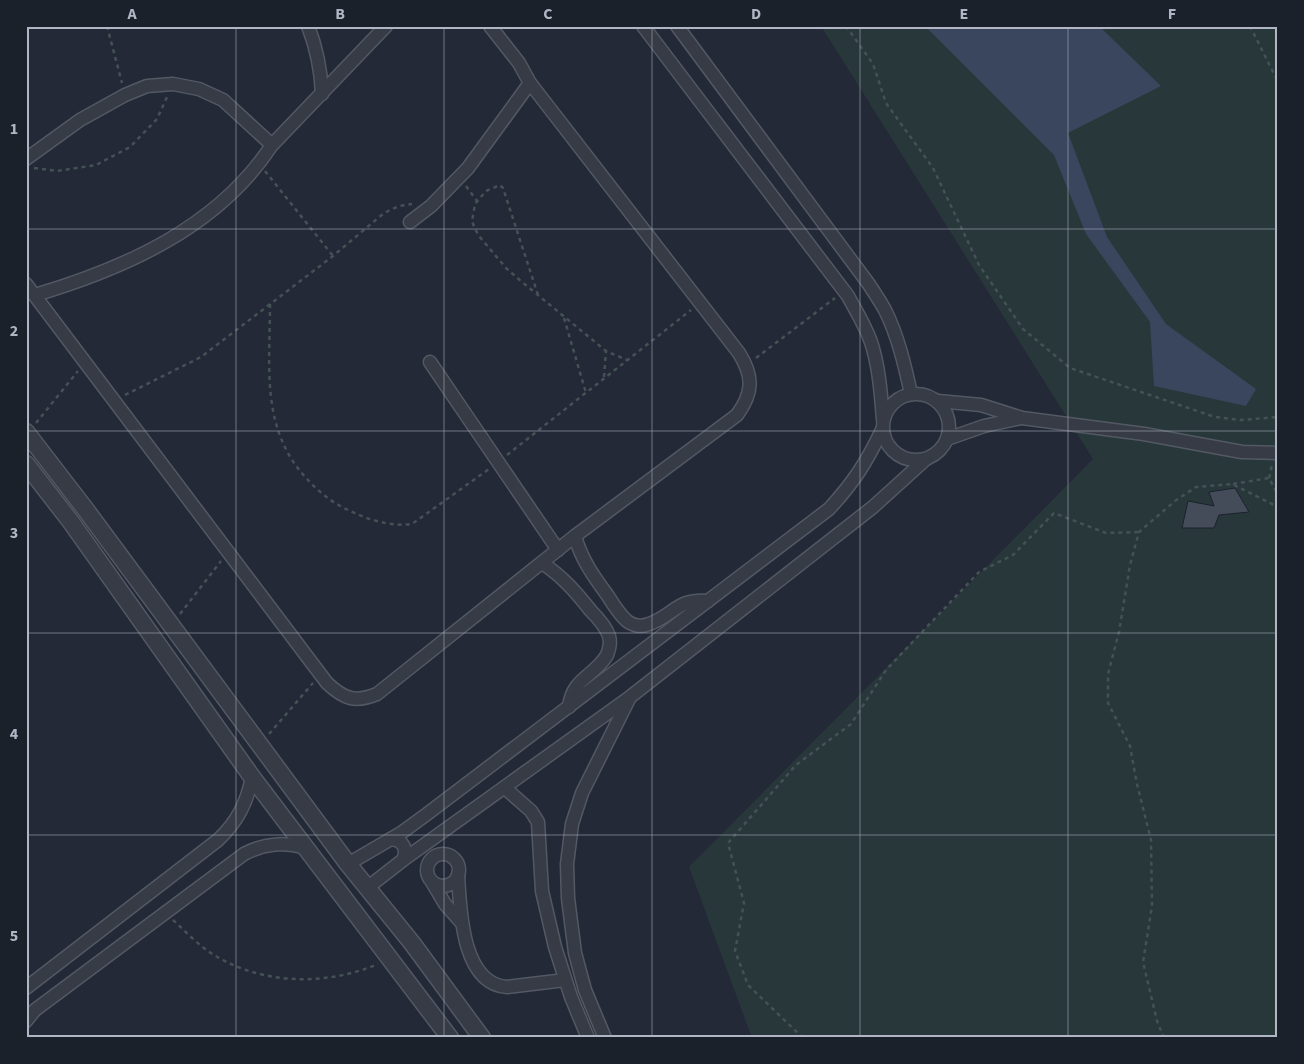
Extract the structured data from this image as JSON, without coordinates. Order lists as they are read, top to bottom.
{
  "grid": {
    "columns": [
      "A",
      "B",
      "C",
      "D",
      "E",
      "F"
    ],
    "rows": [
      "1",
      "2",
      "3",
      "4",
      "5"
    ]
  }
}
